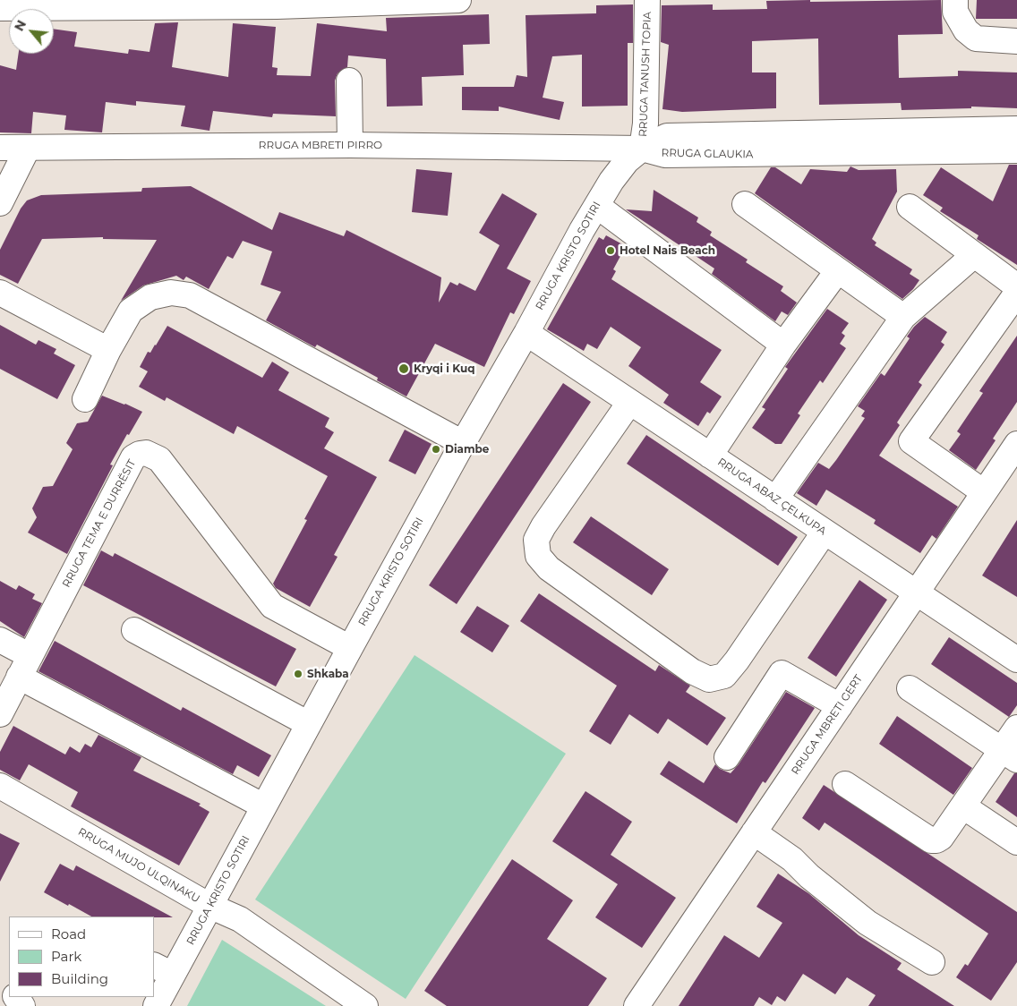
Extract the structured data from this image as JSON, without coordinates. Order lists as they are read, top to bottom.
{
  "streets": {
    "street": [
      "RRUGA TANUSH TOPIA",
      "RRUGA MBRETI PIRRO",
      "RRUGA GLAUKIA",
      "RRUGA KRISTO SOTIRI",
      "RRUGA ABAZ ÇELKUPA",
      "RRUGA TEMA E DURRËSIT",
      "RRUGA MBRETI GERT",
      "RRUGA MUJO ULQINAKU"
    ]
  },
  "crossings": [
    ["RRUGA TANUSH TOPIA", "RRUGA MBRETI PIRRO"],
    ["RRUGA TANUSH TOPIA", "RRUGA GLAUKIA"],
    ["RRUGA TANUSH TOPIA", "RRUGA KRISTO SOTIRI"],
    ["RRUGA MBRETI PIRRO", "RRUGA GLAUKIA"],
    ["RRUGA MBRETI PIRRO", "RRUGA KRISTO SOTIRI"],
    ["RRUGA GLAUKIA", "RRUGA KRISTO SOTIRI"],
    ["RRUGA KRISTO SOTIRI", "RRUGA ABAZ ÇELKUPA"],
    ["RRUGA KRISTO SOTIRI", "RRUGA TEMA E DURRËSIT"],
    ["RRUGA KRISTO SOTIRI", "RRUGA MUJO ULQINAKU"],
    ["RRUGA ABAZ ÇELKUPA", "RRUGA MBRETI GERT"]
  ],
  "places": [
    "Hotel Nais Beach",
    "Kryqi i Kuq",
    "Diambe",
    "Shkaba"
  ],
  "legend": ["Road", "Park", "Building"],
  "north": "top left"
}
